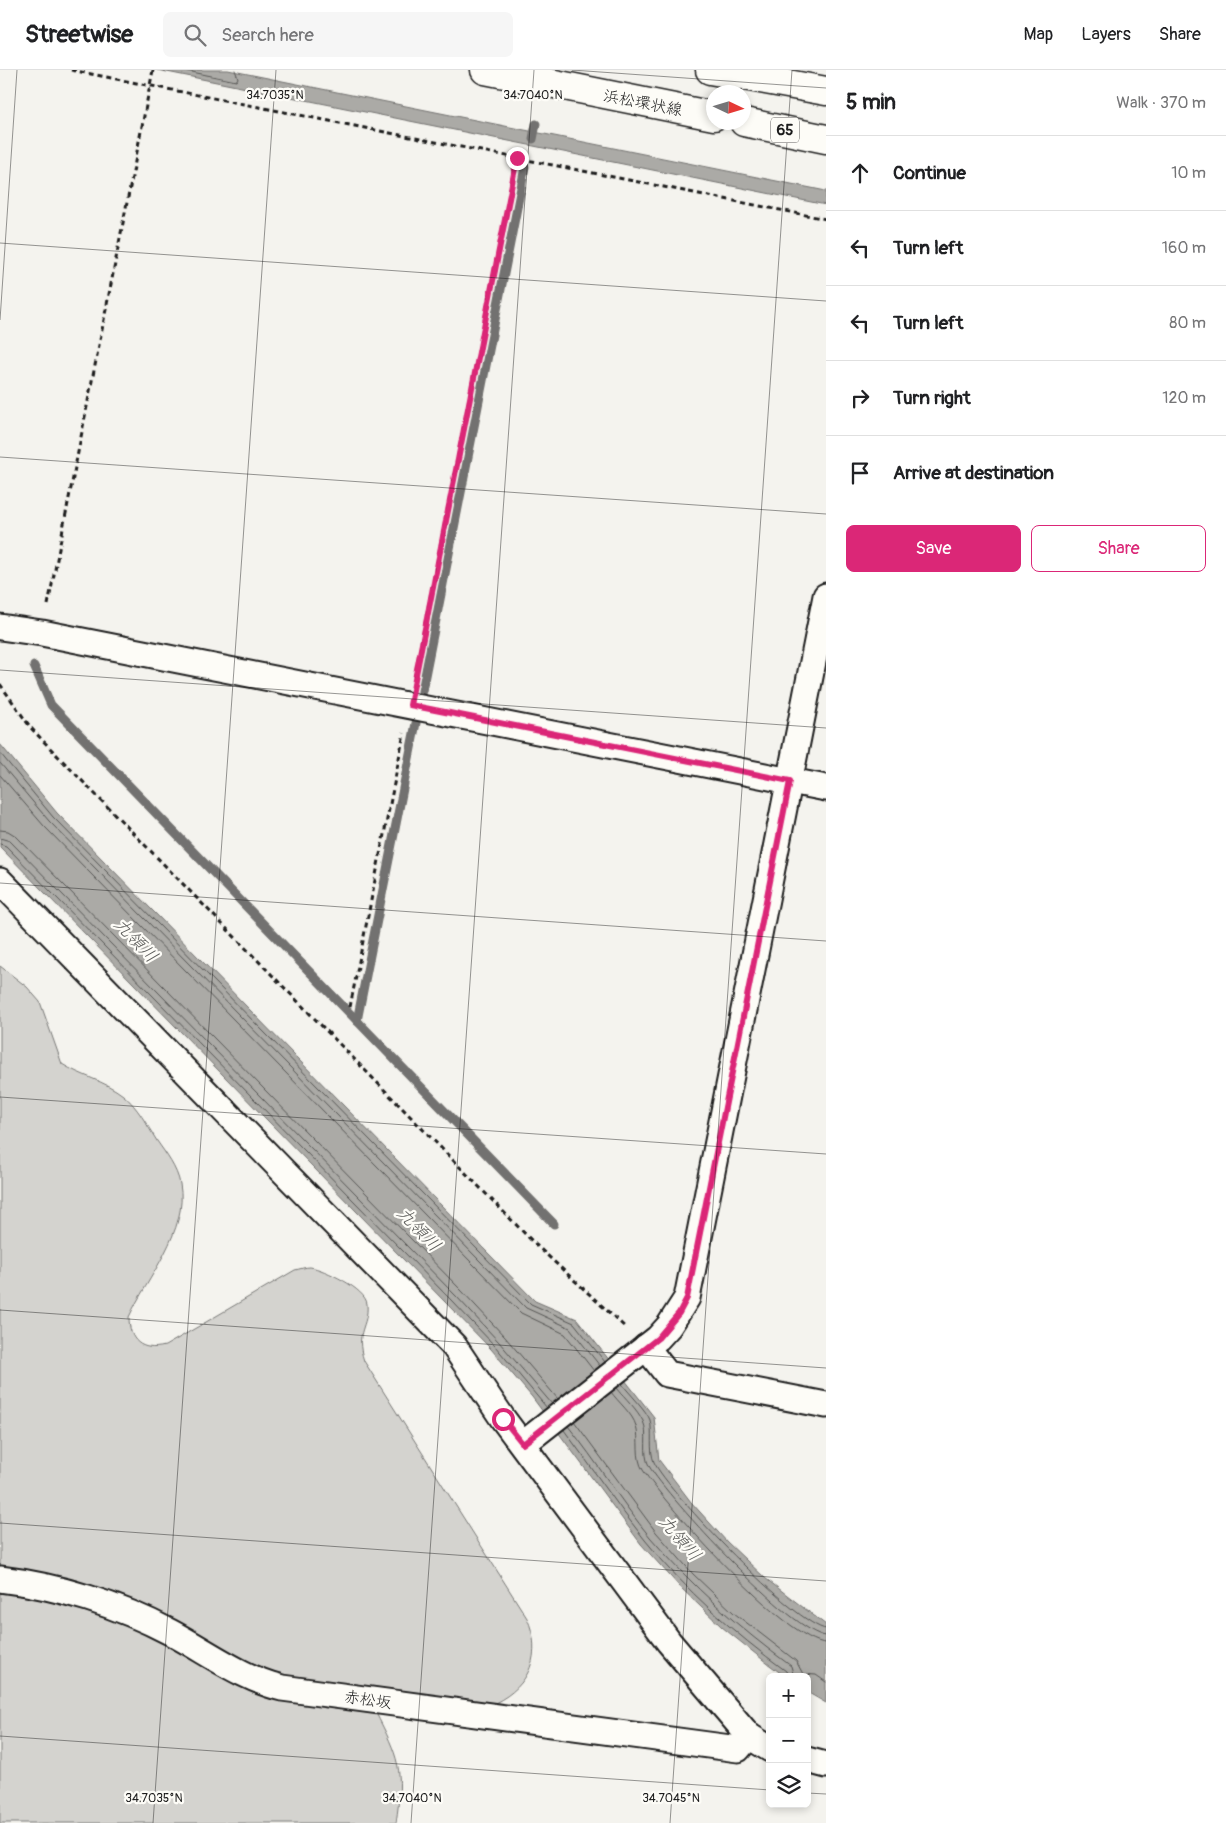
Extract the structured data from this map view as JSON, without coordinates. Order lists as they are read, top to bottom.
{
  "streets": {
    "main road": ["浜松環状線", "65"],
    "street": ["赤松坂"]
  },
  "water": ["九領川"],
  "north": "right",
  "page": {
    "header": "Streetwise",
    "search": "Search here",
    "nav": ["Map", "Layers", "Share"],
    "heading": ["5 min", "Walk · 370 m"],
    "list": [
      ["Continue", "10 m"],
      ["Turn left", "160 m"],
      ["Turn left", "80 m"],
      ["Turn right", "120 m"],
      "Arrive at destination"
    ],
    "buttons": ["Save", "Share"],
    "map_buttons": ["+", "−"]
  },
  "coordinates": ["34.7035°N", "34.7040°N", "34.7045°N"]
}
